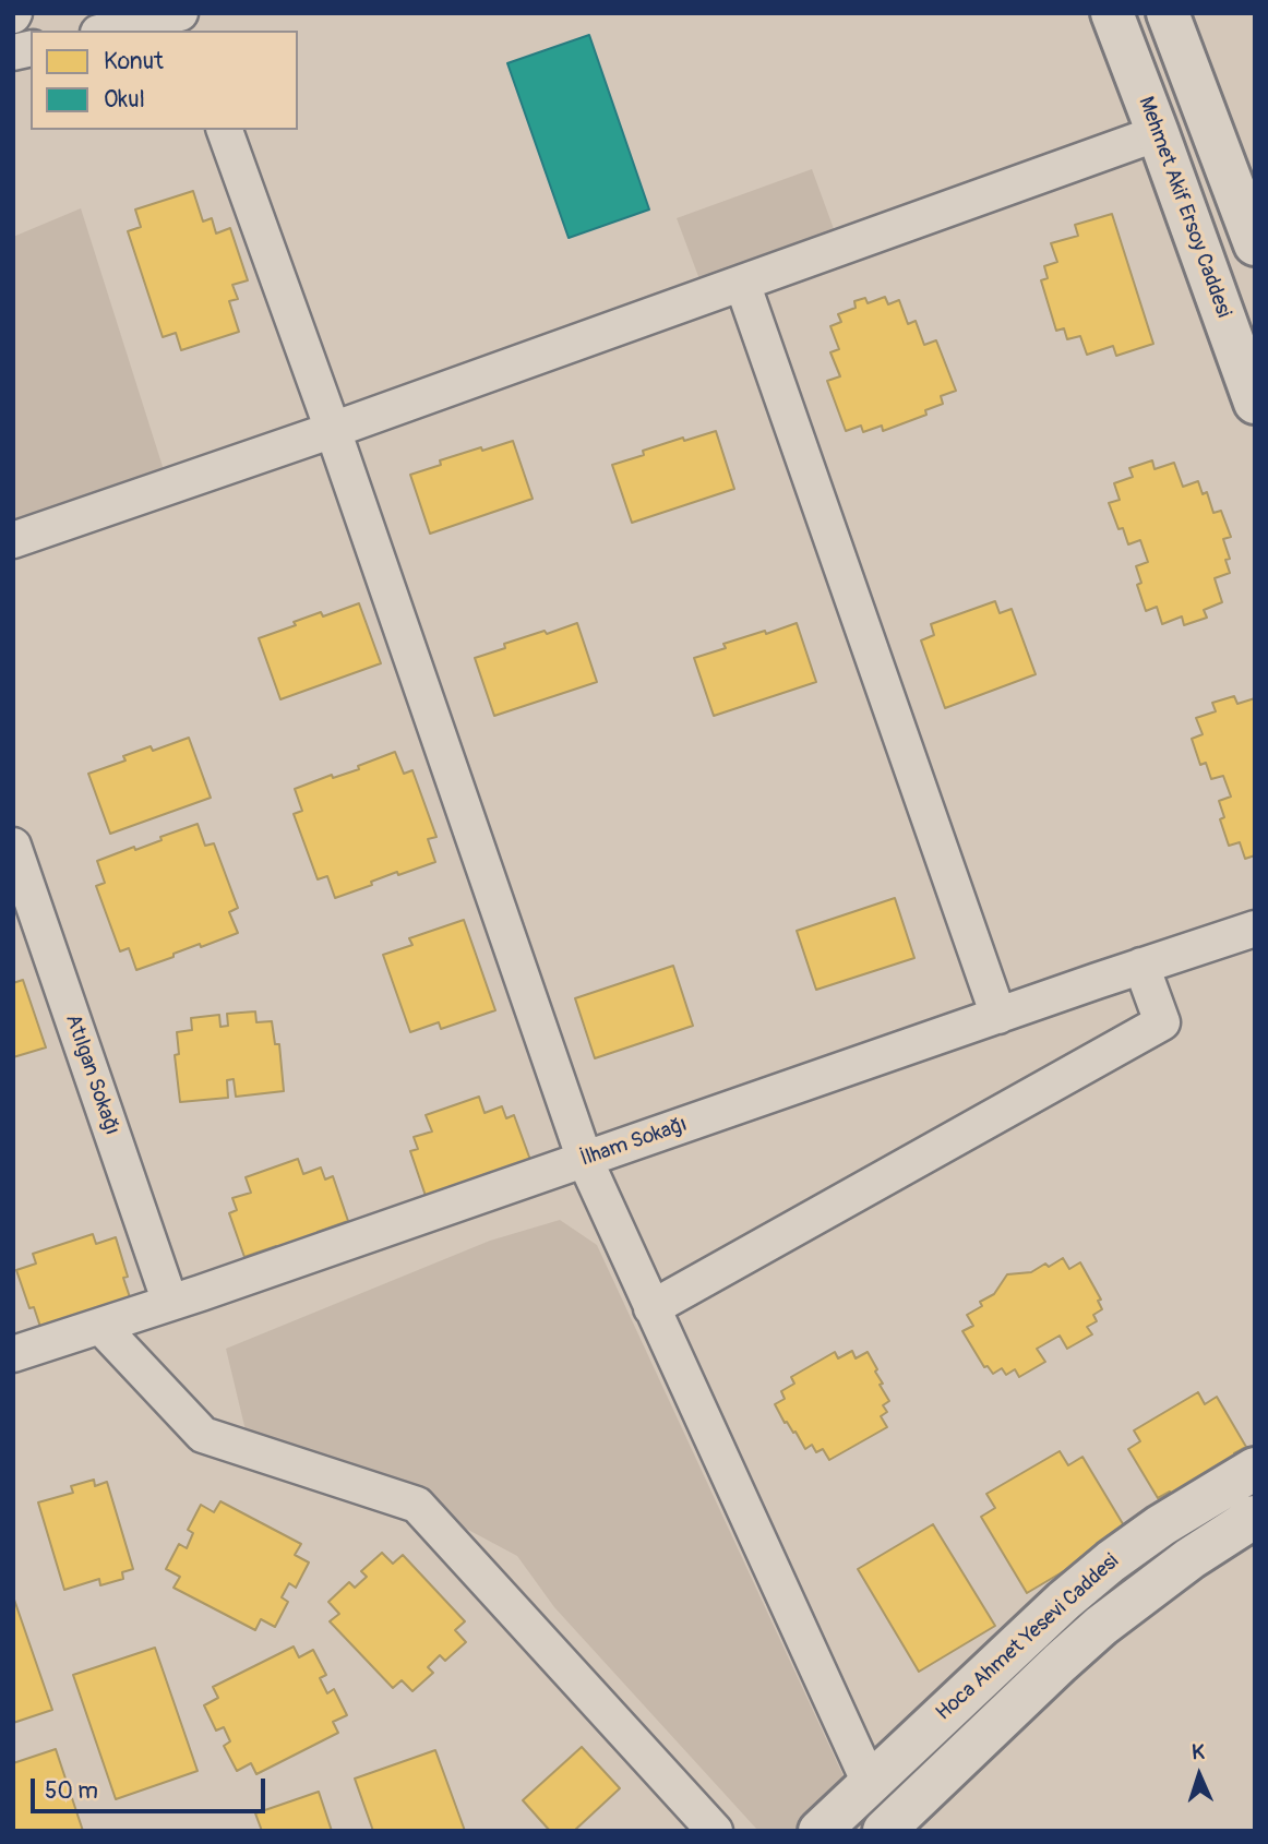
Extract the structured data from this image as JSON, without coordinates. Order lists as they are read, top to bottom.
{
  "streets": {
    "main road": ["Mehmet Akif Ersoy Caddesi", "Hoca Ahmet Yesevi Caddesi"],
    "street": ["Atılgan Sokağı", "İlham Sokağı"]
  },
  "crossings": [
    ["Atılgan Sokağı", "İlham Sokağı"]
  ],
  "legend": ["Konut", "Okul"],
  "scale_bar": "50 m",
  "north": "top"
}
